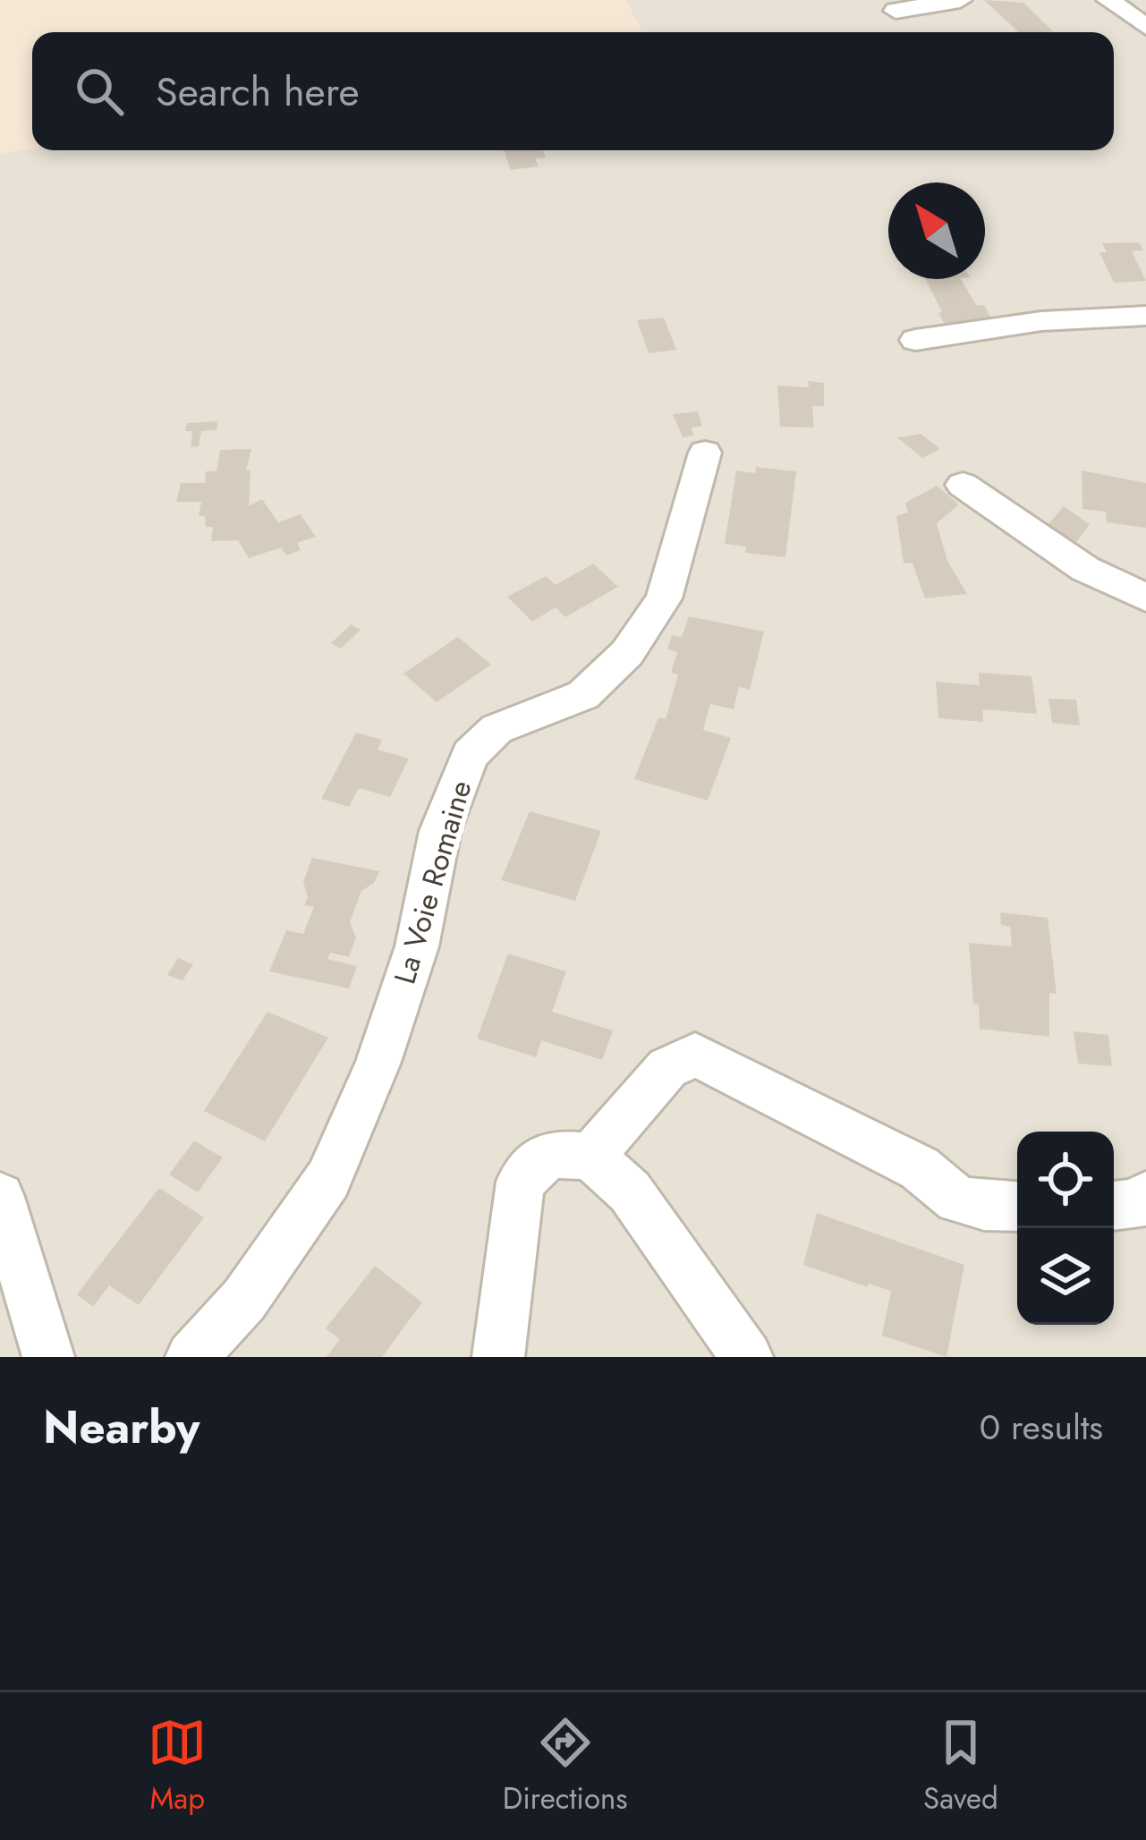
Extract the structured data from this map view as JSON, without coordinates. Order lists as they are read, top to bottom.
{
  "streets": {
    "street": ["La Voie Romaine"]
  },
  "north": "top left",
  "page": {
    "search": "Search here",
    "heading": ["Nearby", "0 results"],
    "nav": ["Map", "Directions", "Saved"]
  }
}
